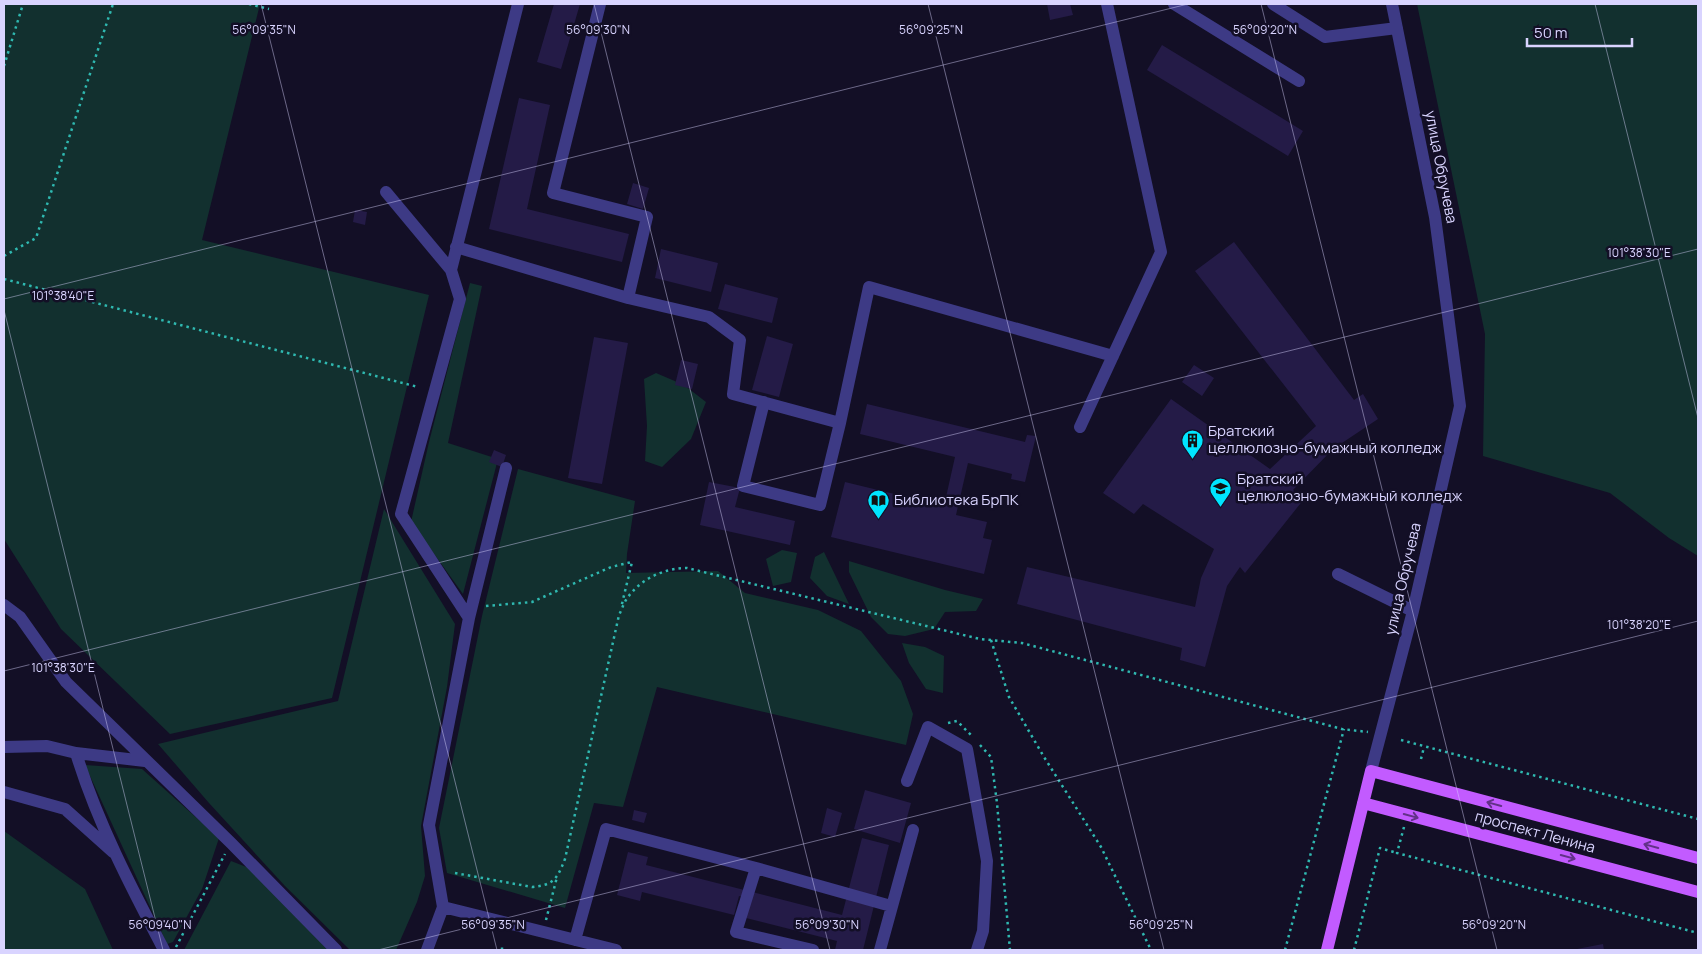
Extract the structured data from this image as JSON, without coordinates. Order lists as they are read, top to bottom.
{
  "streets": {
    "main road": ["улица Обручева", "проспект Ленина"]
  },
  "crossings": [
    ["улица Обручева", "проспект Ленина"]
  ],
  "places": {
    "building": ["Братский целлюлозно-бумажный колледж"],
    "school or university": ["Братский целюлозно-бумажный колледж"],
    "library": ["Библиотека БрПК"]
  },
  "scale_bar": "50 m",
  "coordinates": [
    "56°09'35\"N",
    "56°09'30\"N",
    "56°09'25\"N",
    "56°09'20\"N",
    "101°38'30\"E",
    "101°38'40\"E",
    "101°38'20\"E",
    "56°09'40\"N"
  ]
}
